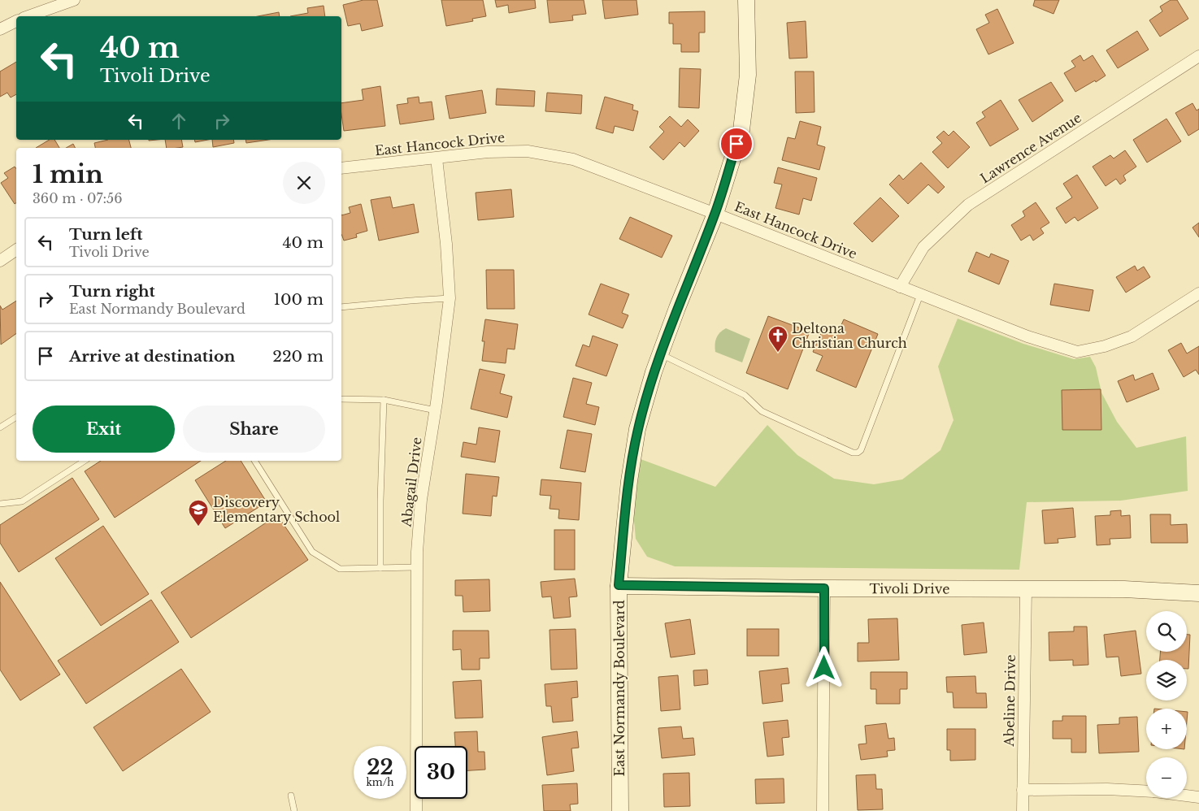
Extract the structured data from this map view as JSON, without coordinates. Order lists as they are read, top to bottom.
{
  "streets": {
    "street": [
      "East Hancock Drive",
      "Lawrence Avenue",
      "Abagail Drive",
      "Tivoli Drive",
      "East Normandy Boulevard",
      "Abeline Drive"
    ]
  },
  "crossings": [
    ["East Hancock Drive", "Lawrence Avenue"],
    ["East Hancock Drive", "Abagail Drive"],
    ["East Hancock Drive", "East Normandy Boulevard"],
    ["Tivoli Drive", "East Normandy Boulevard"],
    ["Tivoli Drive", "Abeline Drive"]
  ],
  "places": {
    "church": ["Deltona Christian Church"],
    "school or university": ["Discovery Elementary School"]
  },
  "page": {
    "turn": ["40 m", "Tivoli Drive"],
    "heading": ["1 min", "360 m · 07:56"],
    "list": [
      {
        "name": "Turn left",
        "note": "Tivoli Drive",
        "value": "40 m"
      },
      {
        "name": "Turn right",
        "note": "East Normandy Boulevard",
        "value": "100 m"
      },
      {
        "name": "Arrive at destination",
        "value": "220 m"
      }
    ],
    "buttons": ["Exit", "Share"],
    "map_buttons": ["+", "−"],
    "speed": "22 km/h",
    "limit": "30"
  }
}
